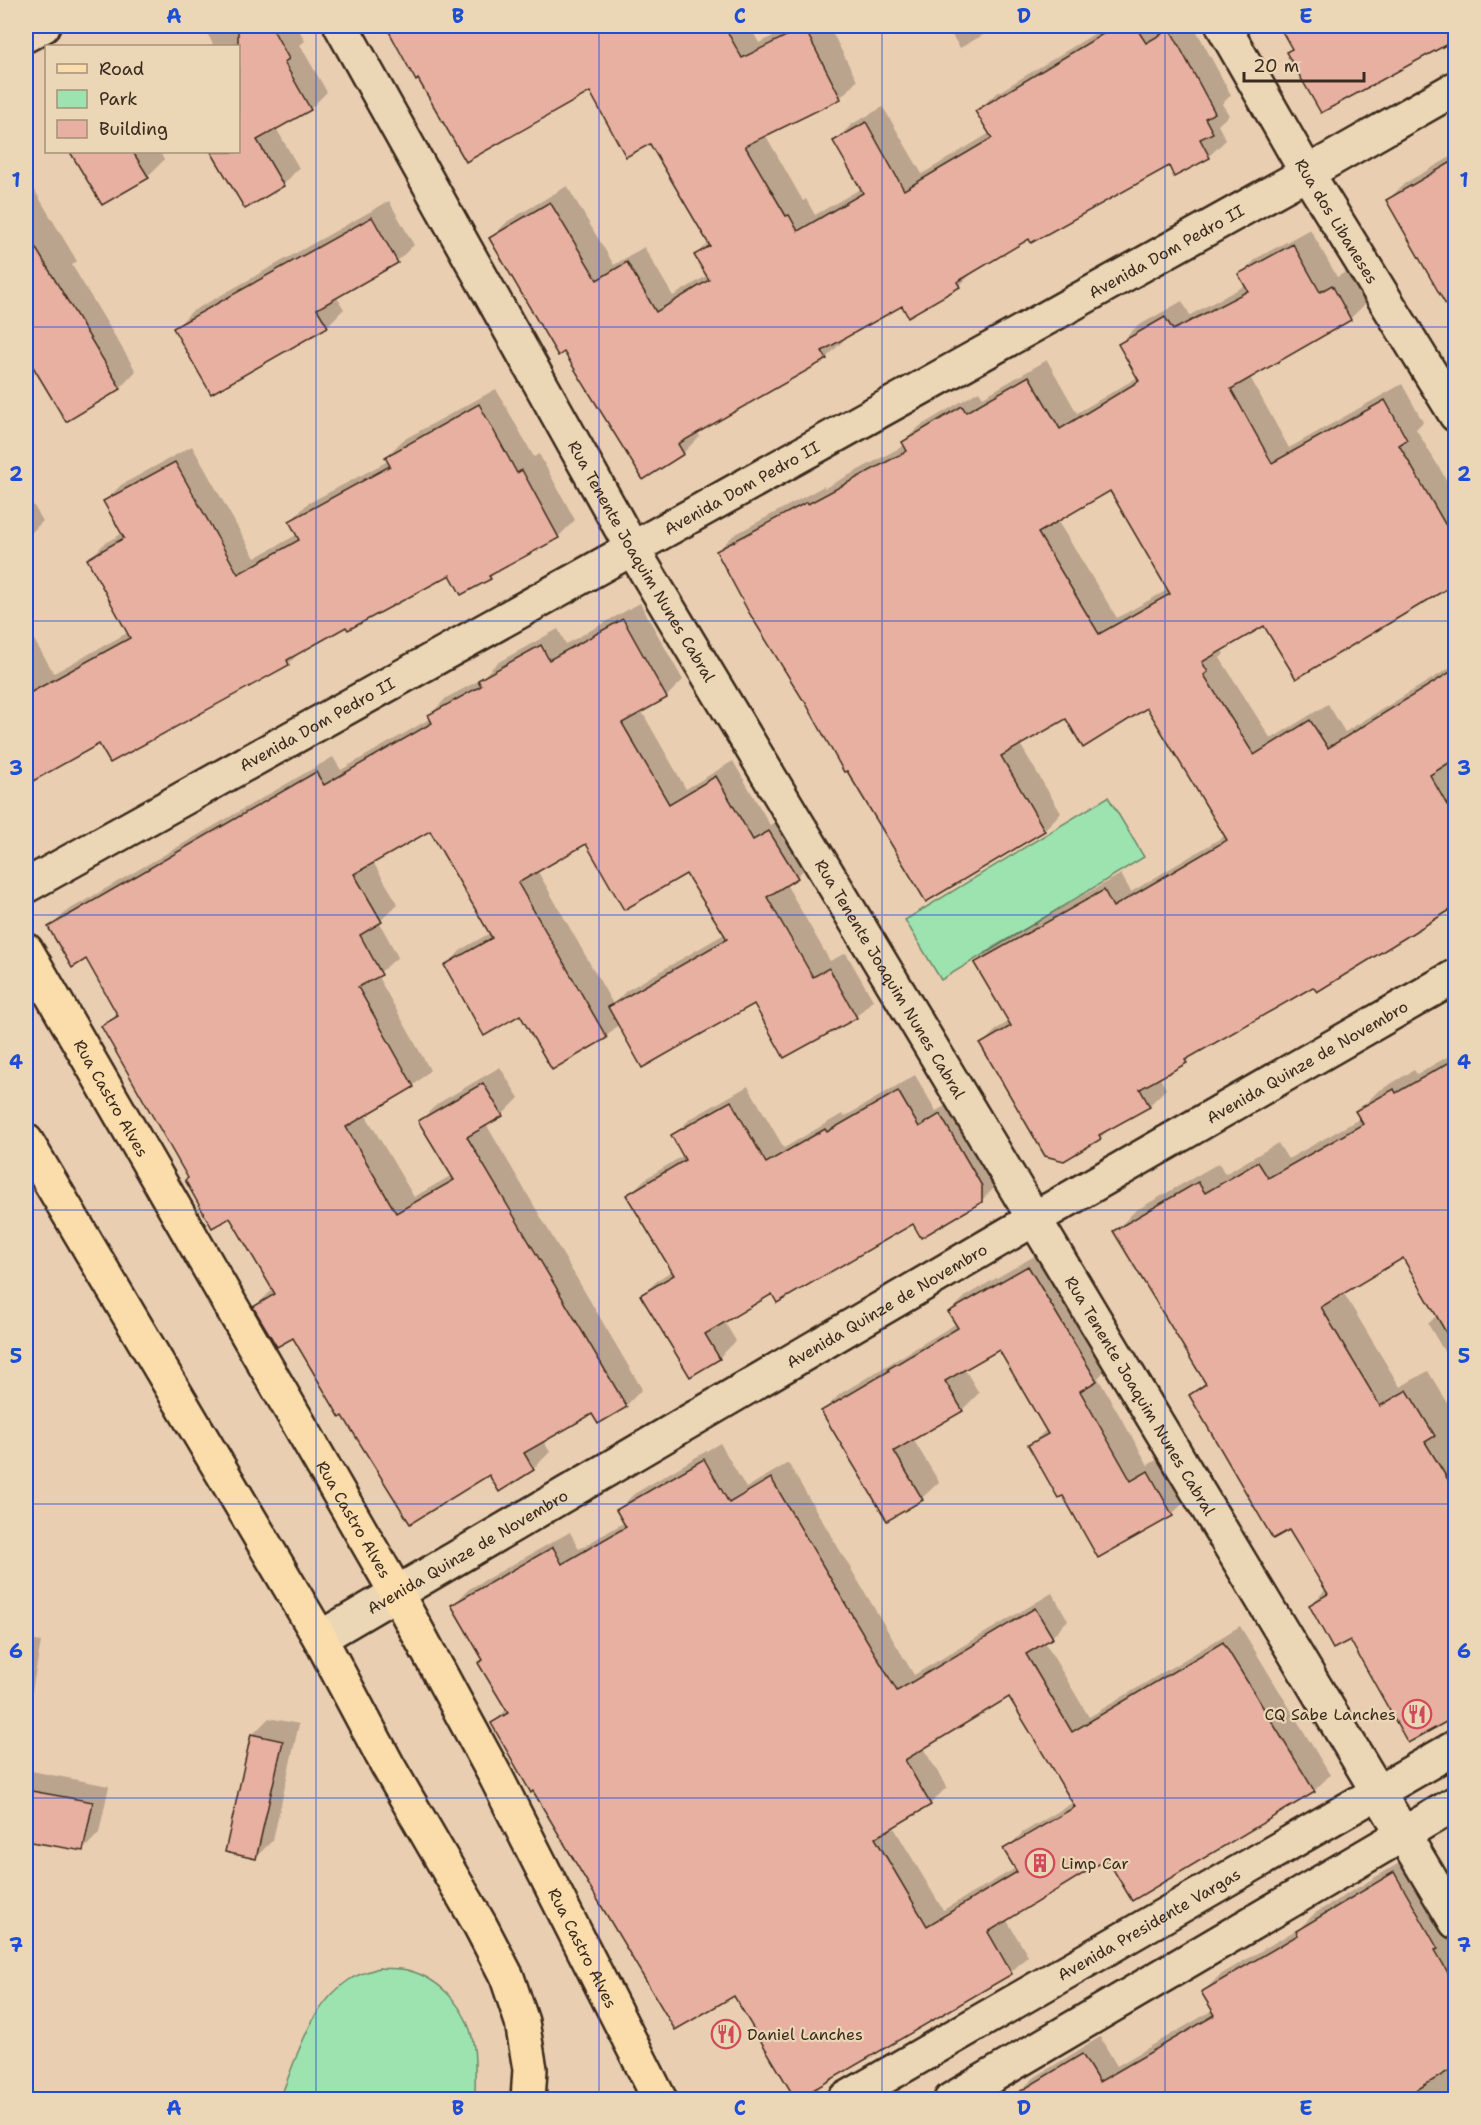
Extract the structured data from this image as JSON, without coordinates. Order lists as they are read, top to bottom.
{
  "streets": {
    "main road": ["Rua Castro Alves"],
    "street": [
      "Rua dos Libaneses",
      "Avenida Dom Pedro II",
      "Rua Tenente Joaquim Nunes Cabral",
      "Avenida Quinze de Novembro",
      "Avenida Presidente Vargas"
    ]
  },
  "crossings": [
    ["Rua dos Libaneses", "Avenida Dom Pedro II"],
    ["Avenida Dom Pedro II", "Rua Tenente Joaquim Nunes Cabral"],
    ["Rua Tenente Joaquim Nunes Cabral", "Avenida Quinze de Novembro"],
    ["Rua Tenente Joaquim Nunes Cabral", "Avenida Presidente Vargas"],
    ["Avenida Quinze de Novembro", "Rua Castro Alves"]
  ],
  "places": {
    "restaurant": ["CQ Sabe Lanches", "Daniel Lanches"],
    "building": ["Limp Car"]
  },
  "legend": ["Road", "Park", "Building"],
  "scale_bar": "20 m",
  "grid": {
    "columns": [
      "A",
      "B",
      "C",
      "D",
      "E"
    ],
    "rows": [
      "1",
      "2",
      "3",
      "4",
      "5",
      "6",
      "7"
    ]
  }
}
